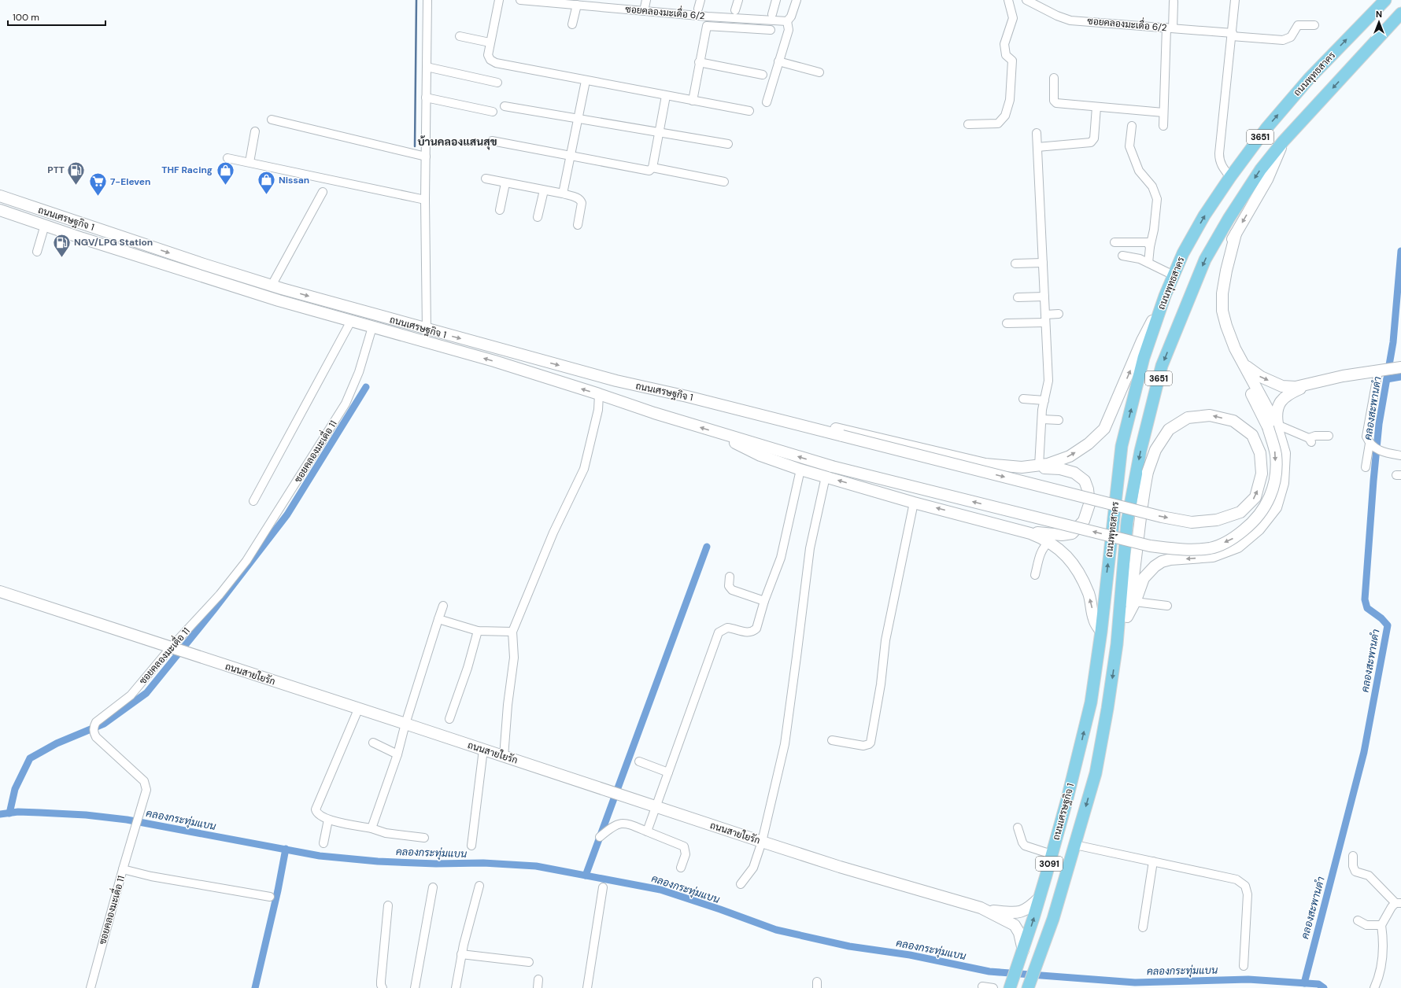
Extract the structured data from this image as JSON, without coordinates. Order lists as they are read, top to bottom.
{
  "streets": {
    "main road": [
      "ถนนพุทธสาคร",
      "3651",
      "ถนนเศรษฐกิจ 1",
      "ถนนสายใยรัก",
      "3091"
    ],
    "street": ["ซอยคลองมะเดื่อ 6/2", "ซอยคลองมะเดื่อ 11"]
  },
  "crossings": [
    ["ถนนพุทธสาคร", "ถนนเศรษฐกิจ 1"],
    ["ถนนพุทธสาคร", "3091"],
    ["ถนนเศรษฐกิจ 1", "ซอยคลองมะเดื่อ 11"],
    ["ถนนเศรษฐกิจ 1", "ถนนสายใยรัก"],
    ["ถนนเศรษฐกิจ 1", "3091"],
    ["ซอยคลองมะเดื่อ 11", "ถนนสายใยรัก"]
  ],
  "districts": ["บ้านคลองแสนสุข"],
  "water": ["คลองสะพานดำ", "คลองกระทุ่มแบน"],
  "places": {
    "fuel station": ["PTT", "NGV/LPG Station"],
    "shop": ["THF Racing", "Nissan"],
    "supermarket": ["7-Eleven"]
  },
  "scale_bar": "100 m",
  "north": "top"
}
